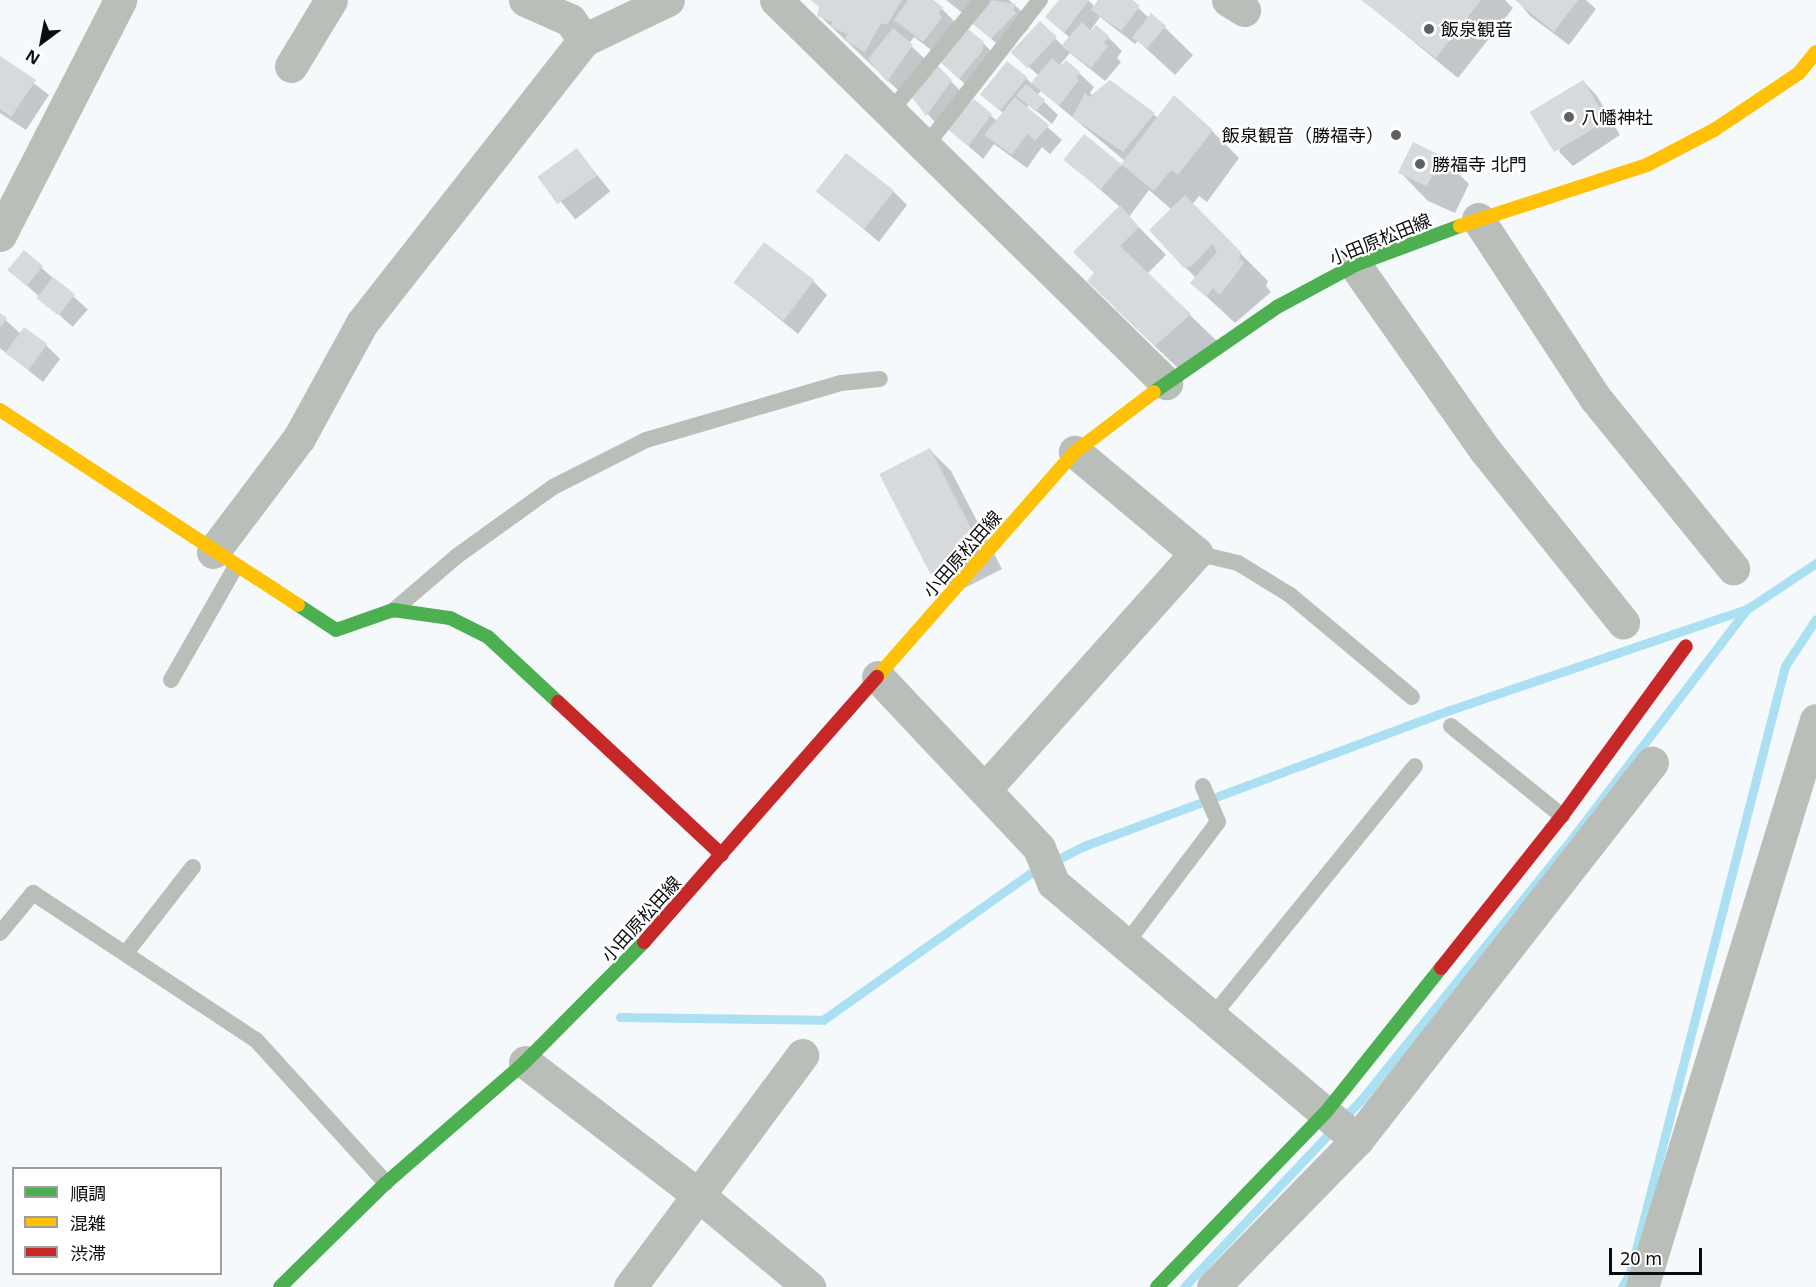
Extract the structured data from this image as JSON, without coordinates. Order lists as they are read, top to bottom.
{
  "streets": {
    "main road": ["小田原松田線"]
  },
  "places": [
    "飯泉観音",
    "八幡神社",
    "飯泉観音（勝福寺）",
    "勝福寺 北門"
  ],
  "legend": ["順調", "混雑", "渋滞"],
  "scale_bar": "20 m",
  "north": "bottom left"
}
